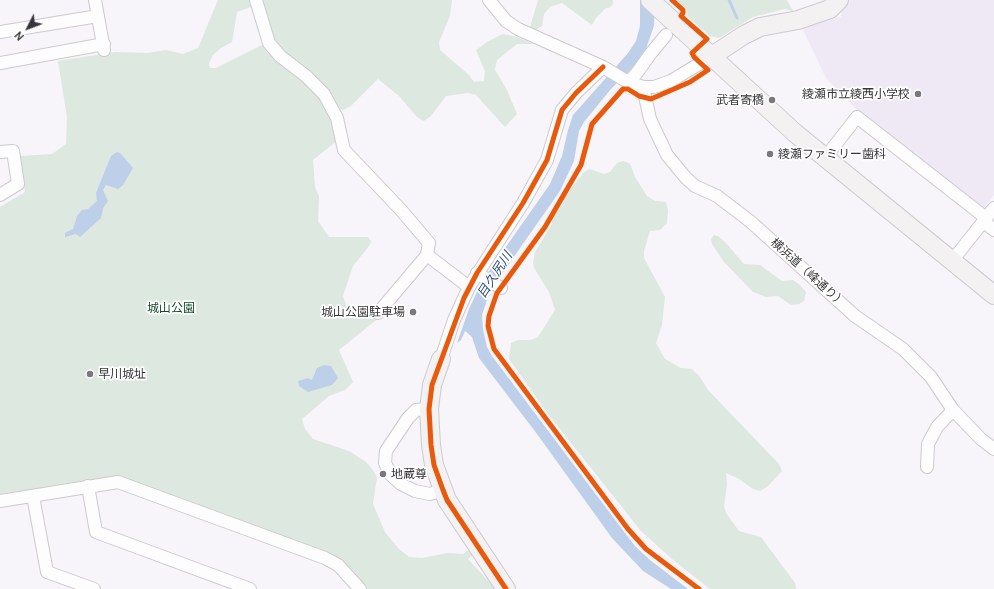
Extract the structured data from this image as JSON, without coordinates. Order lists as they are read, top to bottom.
{
  "streets": {
    "street": ["横浜道（峰通り）"]
  },
  "water": ["目久尻川"],
  "parks": ["城山公園"],
  "places": [
    "綾瀬市立綾西小学校",
    "武者寄橋",
    "綾瀬ファミリー歯科",
    "城山公園駐車場",
    "早川城址",
    "地蔵尊"
  ],
  "north": "bottom left"
}
